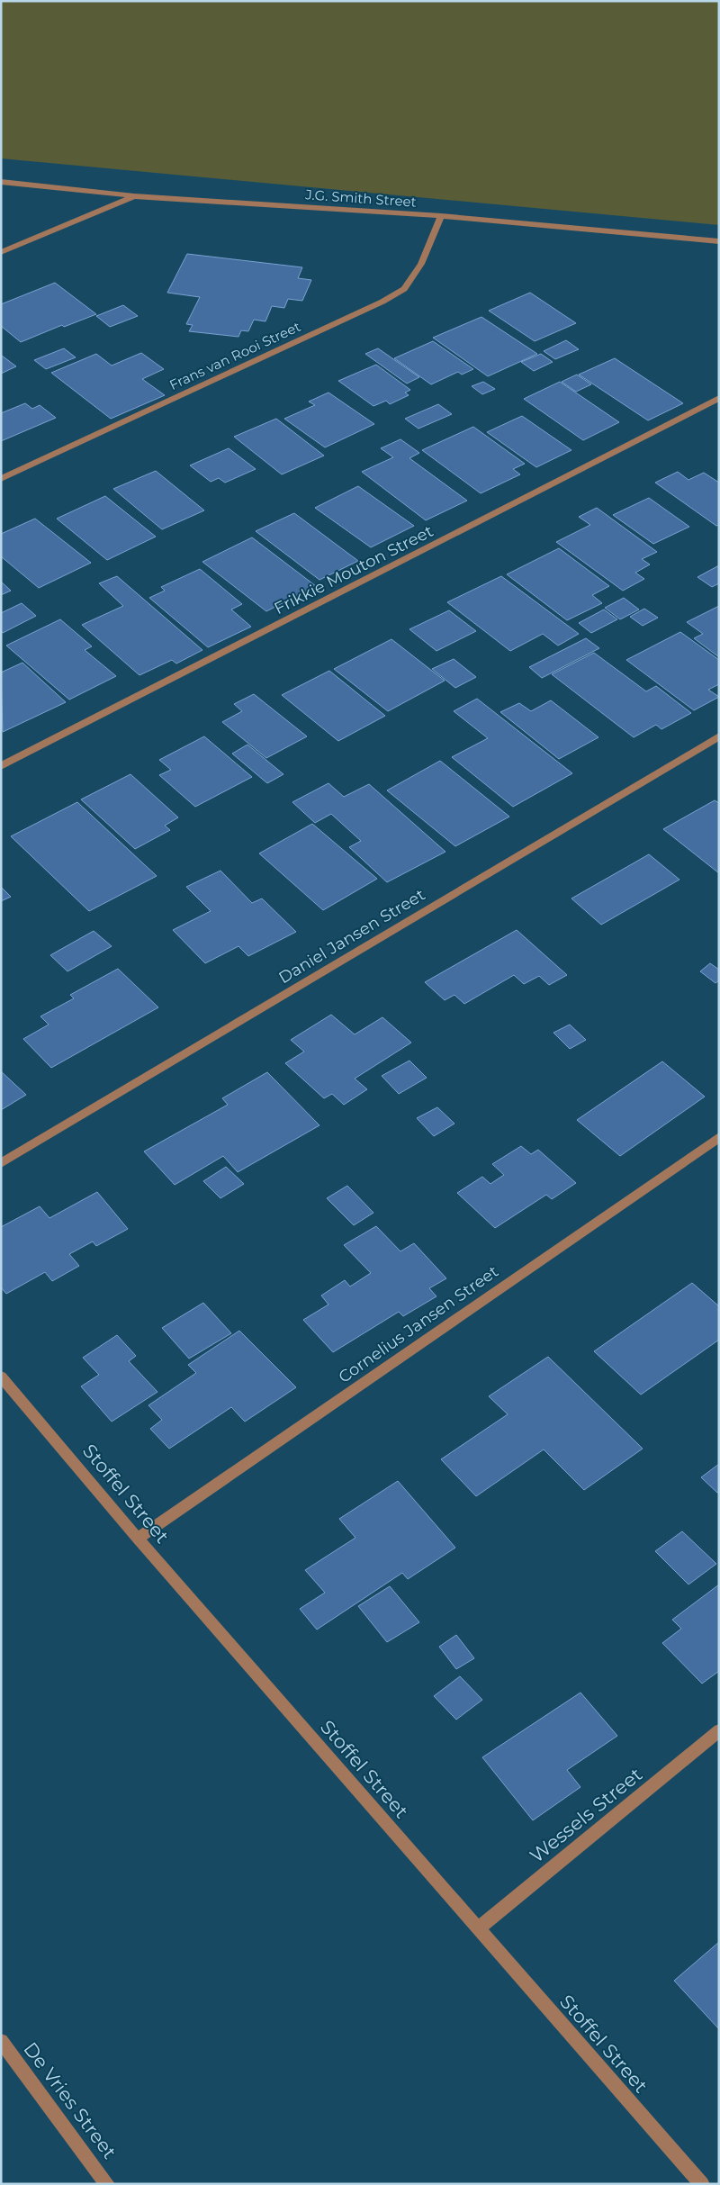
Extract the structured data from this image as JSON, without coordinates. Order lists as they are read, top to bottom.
{
  "streets": {
    "street": [
      "J.G. Smith Street",
      "Frans van Rooi Street",
      "Frikkie Mouton Street",
      "Daniel Jansen Street",
      "Cornelius Jansen Street",
      "Stoffel Street",
      "Wessels Street",
      "De Vries Street"
    ]
  },
  "crossings": [
    ["J.G. Smith Street", "Frans van Rooi Street"],
    ["Cornelius Jansen Street", "Stoffel Street"],
    ["Stoffel Street", "Wessels Street"]
  ]
}
